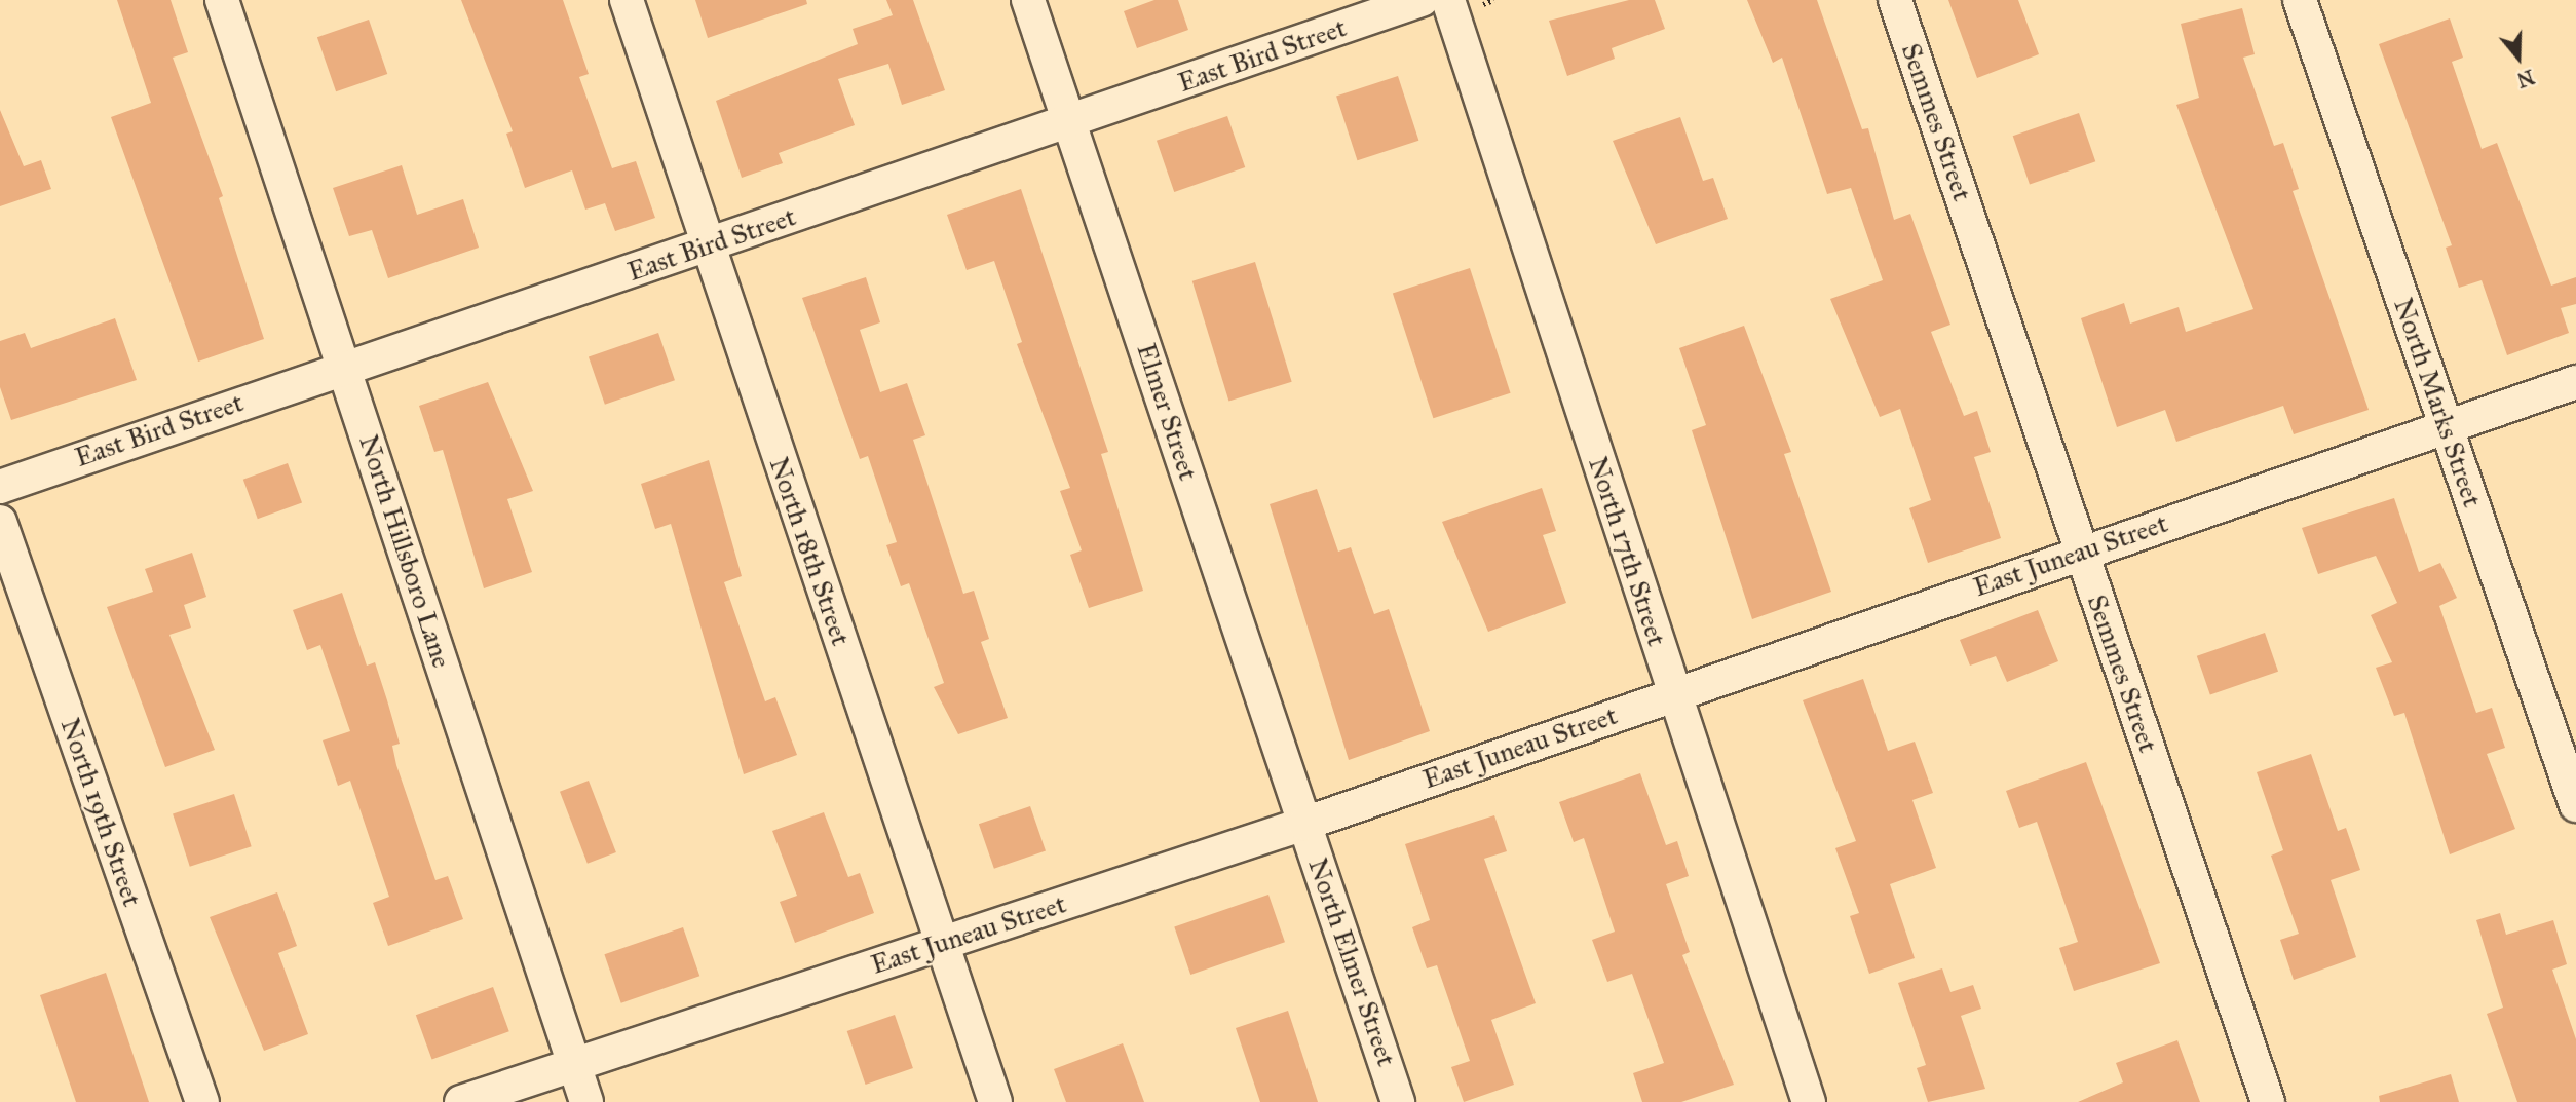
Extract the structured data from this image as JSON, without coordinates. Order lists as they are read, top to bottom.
{
  "streets": {
    "street": [
      "East Bird Street",
      "Semmes Street",
      "North Marks Street",
      "Elmer Street",
      "North Hillsboro Lane",
      "North 18th Street",
      "North 17th Street",
      "East Juneau Street",
      "North 19th Street",
      "North Elmer Street"
    ]
  },
  "crossings": [
    ["East Bird Street", "Elmer Street"],
    ["East Bird Street", "North Hillsboro Lane"],
    ["East Bird Street", "North 18th Street"],
    ["Semmes Street", "East Juneau Street"],
    ["North Marks Street", "East Juneau Street"],
    ["Elmer Street", "East Juneau Street"],
    ["Elmer Street", "North Elmer Street"],
    ["North Hillsboro Lane", "East Juneau Street"],
    ["North 18th Street", "East Juneau Street"],
    ["North 17th Street", "East Juneau Street"],
    ["East Juneau Street", "North Elmer Street"]
  ],
  "north": "bottom"
}
